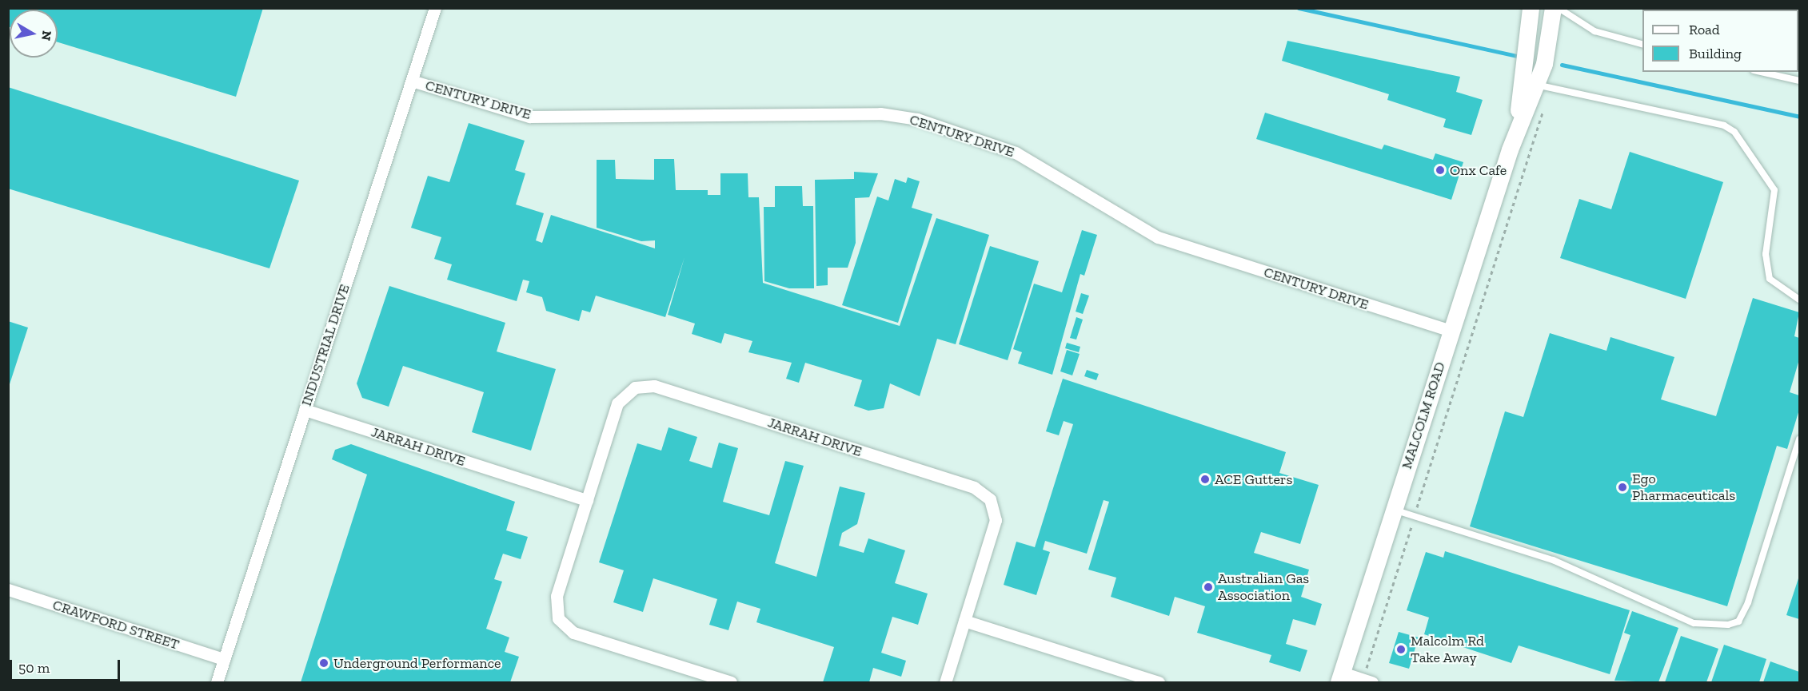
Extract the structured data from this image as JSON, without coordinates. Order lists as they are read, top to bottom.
{
  "streets": {
    "street": [
      "CENTURY DRIVE",
      "INDUSTRIAL DRIVE",
      "MALCOLM ROAD",
      "JARRAH DRIVE",
      "CRAWFORD STREET"
    ]
  },
  "crossings": [
    ["CENTURY DRIVE", "INDUSTRIAL DRIVE"],
    ["CENTURY DRIVE", "MALCOLM ROAD"],
    ["INDUSTRIAL DRIVE", "JARRAH DRIVE"],
    ["INDUSTRIAL DRIVE", "CRAWFORD STREET"]
  ],
  "places": [
    "Onx Cafe",
    "ACE Gutters",
    "Ego Pharmaceuticals",
    "Australian Gas Association",
    "Malcolm Rd Take Away",
    "Underground Performance"
  ],
  "legend": ["Road", "Building"],
  "scale_bar": "50 m",
  "north": "right"
}
